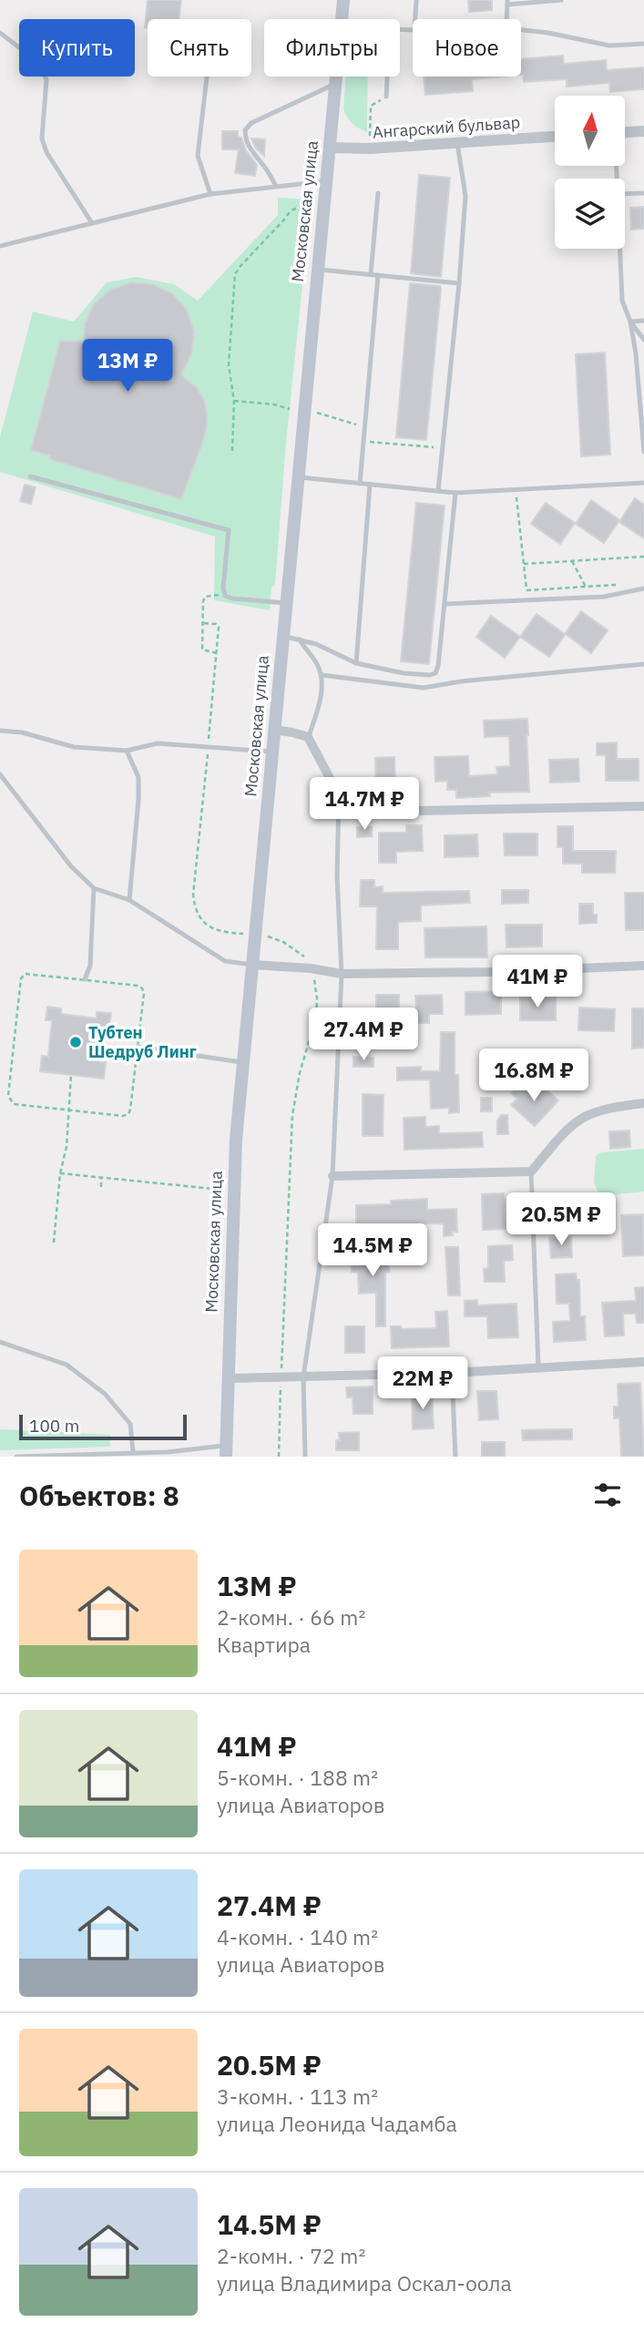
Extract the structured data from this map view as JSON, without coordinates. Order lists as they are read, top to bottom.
{
  "streets": {
    "main road": ["Московская улица"],
    "street": ["Ангарский бульвар"]
  },
  "crossings": [
    ["Ангарский бульвар", "Московская улица"]
  ],
  "places": ["Тубтен Шедруб Линг"],
  "scale_bar": "100 m",
  "north": "top",
  "page": {
    "chip": [
      "Купить",
      "Снять",
      "Фильтры",
      "Новое"
    ],
    "price": [
      "13M ₽",
      "14.7M ₽",
      "41M ₽",
      "27.4M ₽",
      "16.8M ₽",
      "20.5M ₽",
      "14.5M ₽",
      "22M ₽"
    ],
    "scale": "100 m",
    "heading": "Объектов: 8",
    "list": [
      {
        "name": "13M ₽",
        "note": "2-комн. · 66 m² · Квартира"
      },
      {
        "name": "41M ₽",
        "note": "5-комн. · 188 m² · улица Авиаторов"
      },
      {
        "name": "27.4M ₽",
        "note": "4-комн. · 140 m² · улица Авиаторов"
      },
      {
        "name": "20.5M ₽",
        "note": "3-комн. · 113 m² · улица Леонида Чадамба"
      },
      {
        "name": "14.5M ₽",
        "note": "2-комн. · 72 m² · улица Владимира Оскал-оола"
      }
    ]
  }
}
